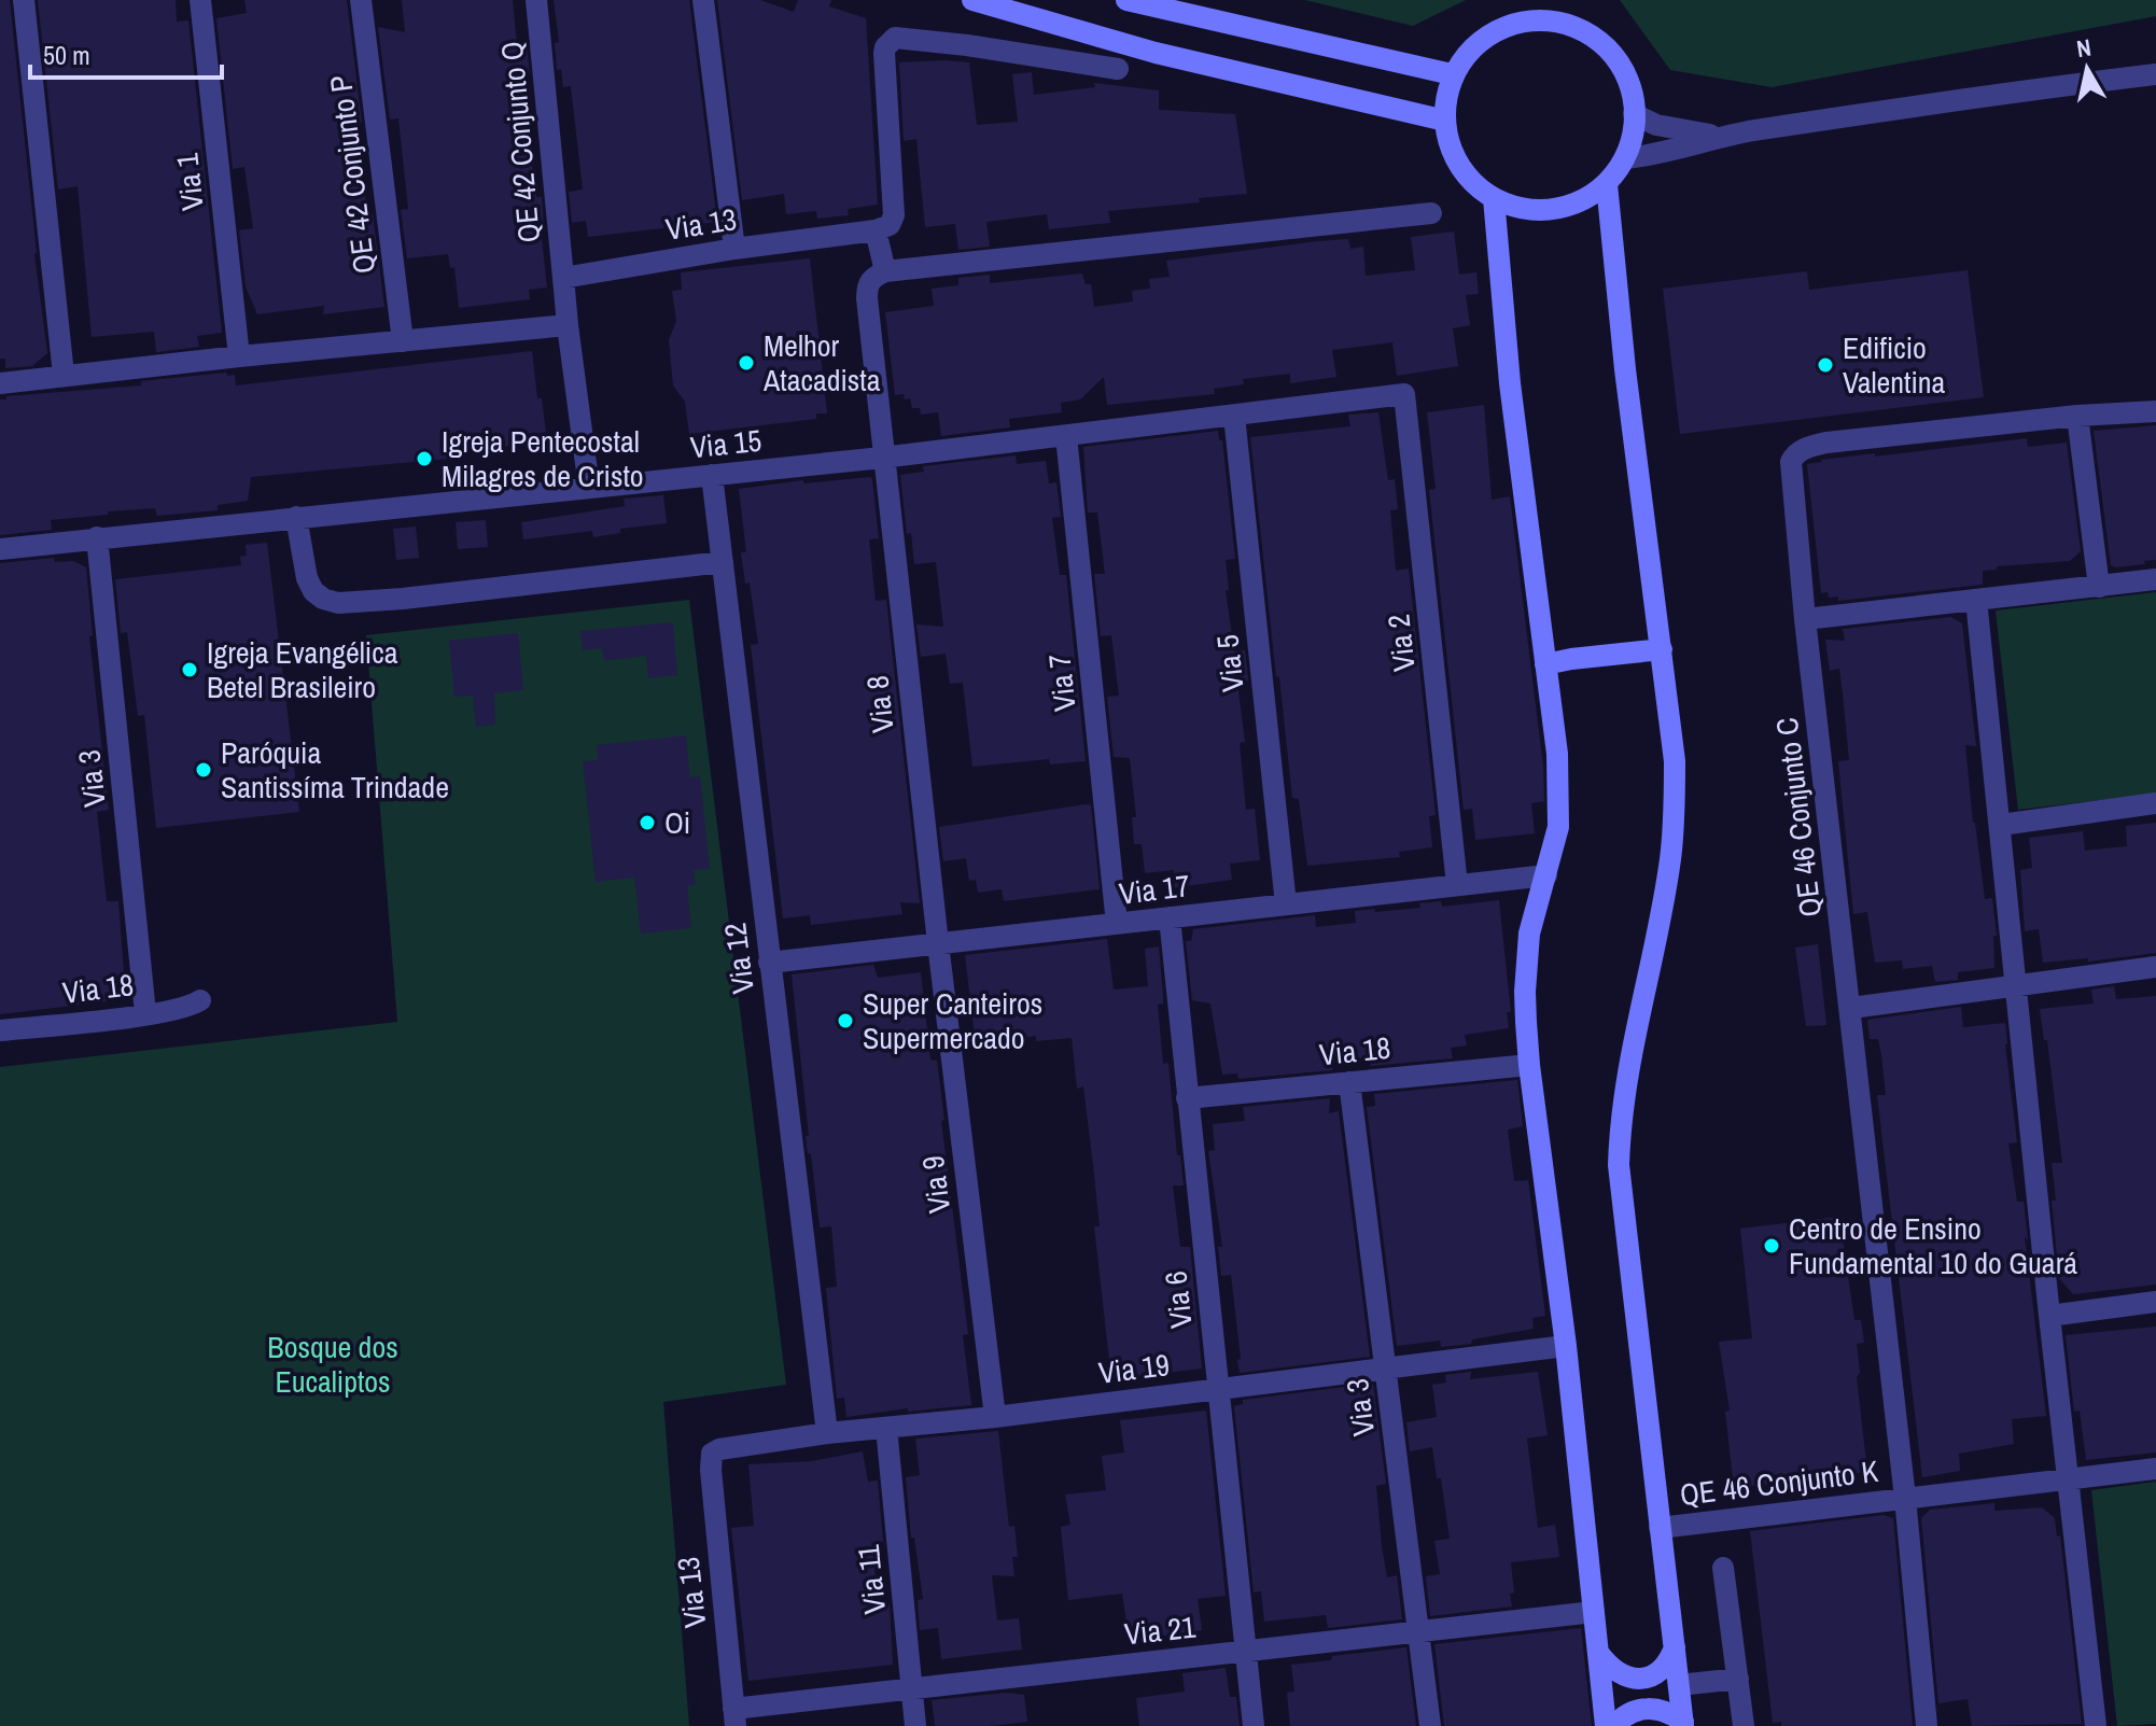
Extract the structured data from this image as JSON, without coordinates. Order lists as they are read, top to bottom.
{
  "streets": {
    "street": [
      "QE 42 Conjunto Q",
      "QE 42 Conjunto P",
      "Via 1",
      "Via 13",
      "Via 15",
      "Via 2",
      "Via 5",
      "Via 7",
      "Via 8",
      "Via 3",
      "QE 46 Conjunto C",
      "Via 17",
      "Via 12",
      "Via 18",
      "Via 9",
      "Via 6",
      "Via 19",
      "QE 46 Conjunto K",
      "Via 11",
      "Via 21"
    ]
  },
  "crossings": [
    ["QE 42 Conjunto Q", "Via 13"],
    ["Via 13", "Via 19"],
    ["Via 13", "Via 21"],
    ["Via 15", "Via 2"],
    ["Via 15", "Via 5"],
    ["Via 15", "Via 7"],
    ["Via 15", "Via 8"],
    ["Via 15", "Via 3"],
    ["Via 15", "Via 12"],
    ["Via 2", "Via 17"],
    ["Via 5", "Via 17"],
    ["Via 7", "Via 17"],
    ["Via 8", "Via 17"],
    ["Via 8", "Via 9"],
    ["Via 3", "Via 18"],
    ["Via 3", "Via 19"],
    ["Via 3", "Via 21"],
    ["QE 46 Conjunto C", "QE 46 Conjunto K"],
    ["Via 17", "Via 12"],
    ["Via 17", "Via 9"],
    ["Via 17", "Via 6"],
    ["Via 12", "Via 19"],
    ["Via 18", "Via 6"],
    ["Via 9", "Via 19"],
    ["Via 6", "Via 19"],
    ["Via 6", "Via 21"],
    ["Via 19", "Via 11"],
    ["Via 11", "Via 21"]
  ],
  "parks": ["Bosque dos Eucaliptos"],
  "places": [
    "Melhor Atacadista",
    "Edificio Valentina",
    "Igreja Pentecostal Milagres de Cristo",
    "Igreja Evangélica Betel Brasileiro",
    "Paróquia Santissíma Trindade",
    "Oi",
    "Super Canteiros Supermercado",
    "Centro de Ensino Fundamental 10 do Guará"
  ],
  "scale_bar": "50 m",
  "north": "top"
}
